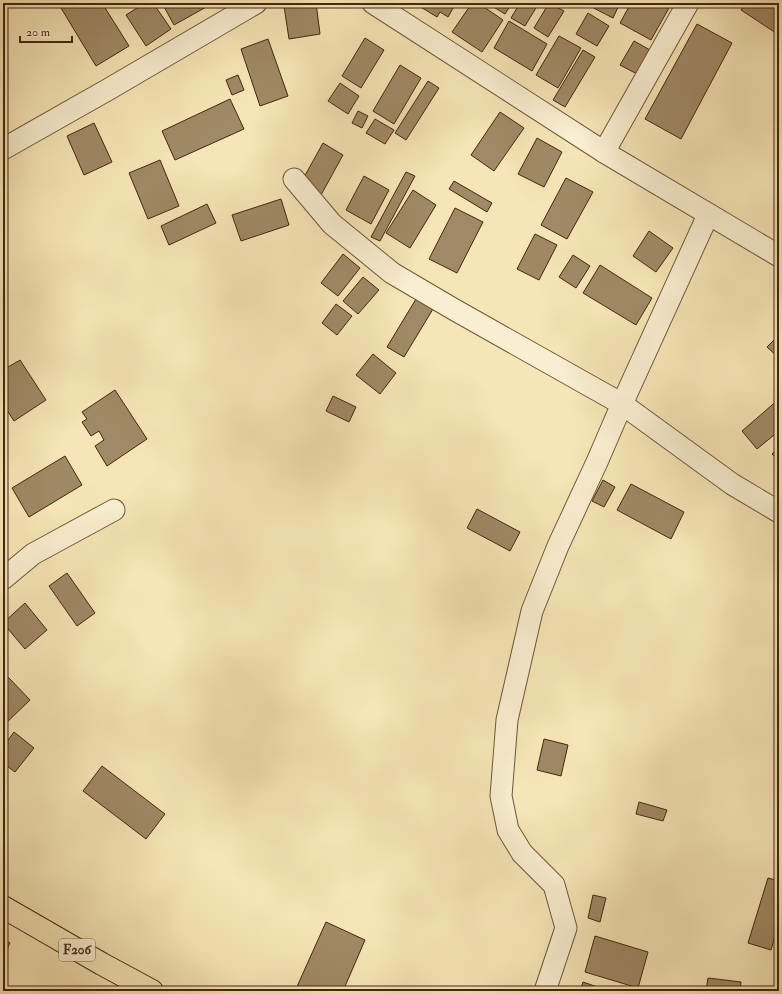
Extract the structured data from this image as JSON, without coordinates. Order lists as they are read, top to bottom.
{
  "streets": {
    "main road": ["F206"]
  },
  "scale_bar": "20 m"
}
